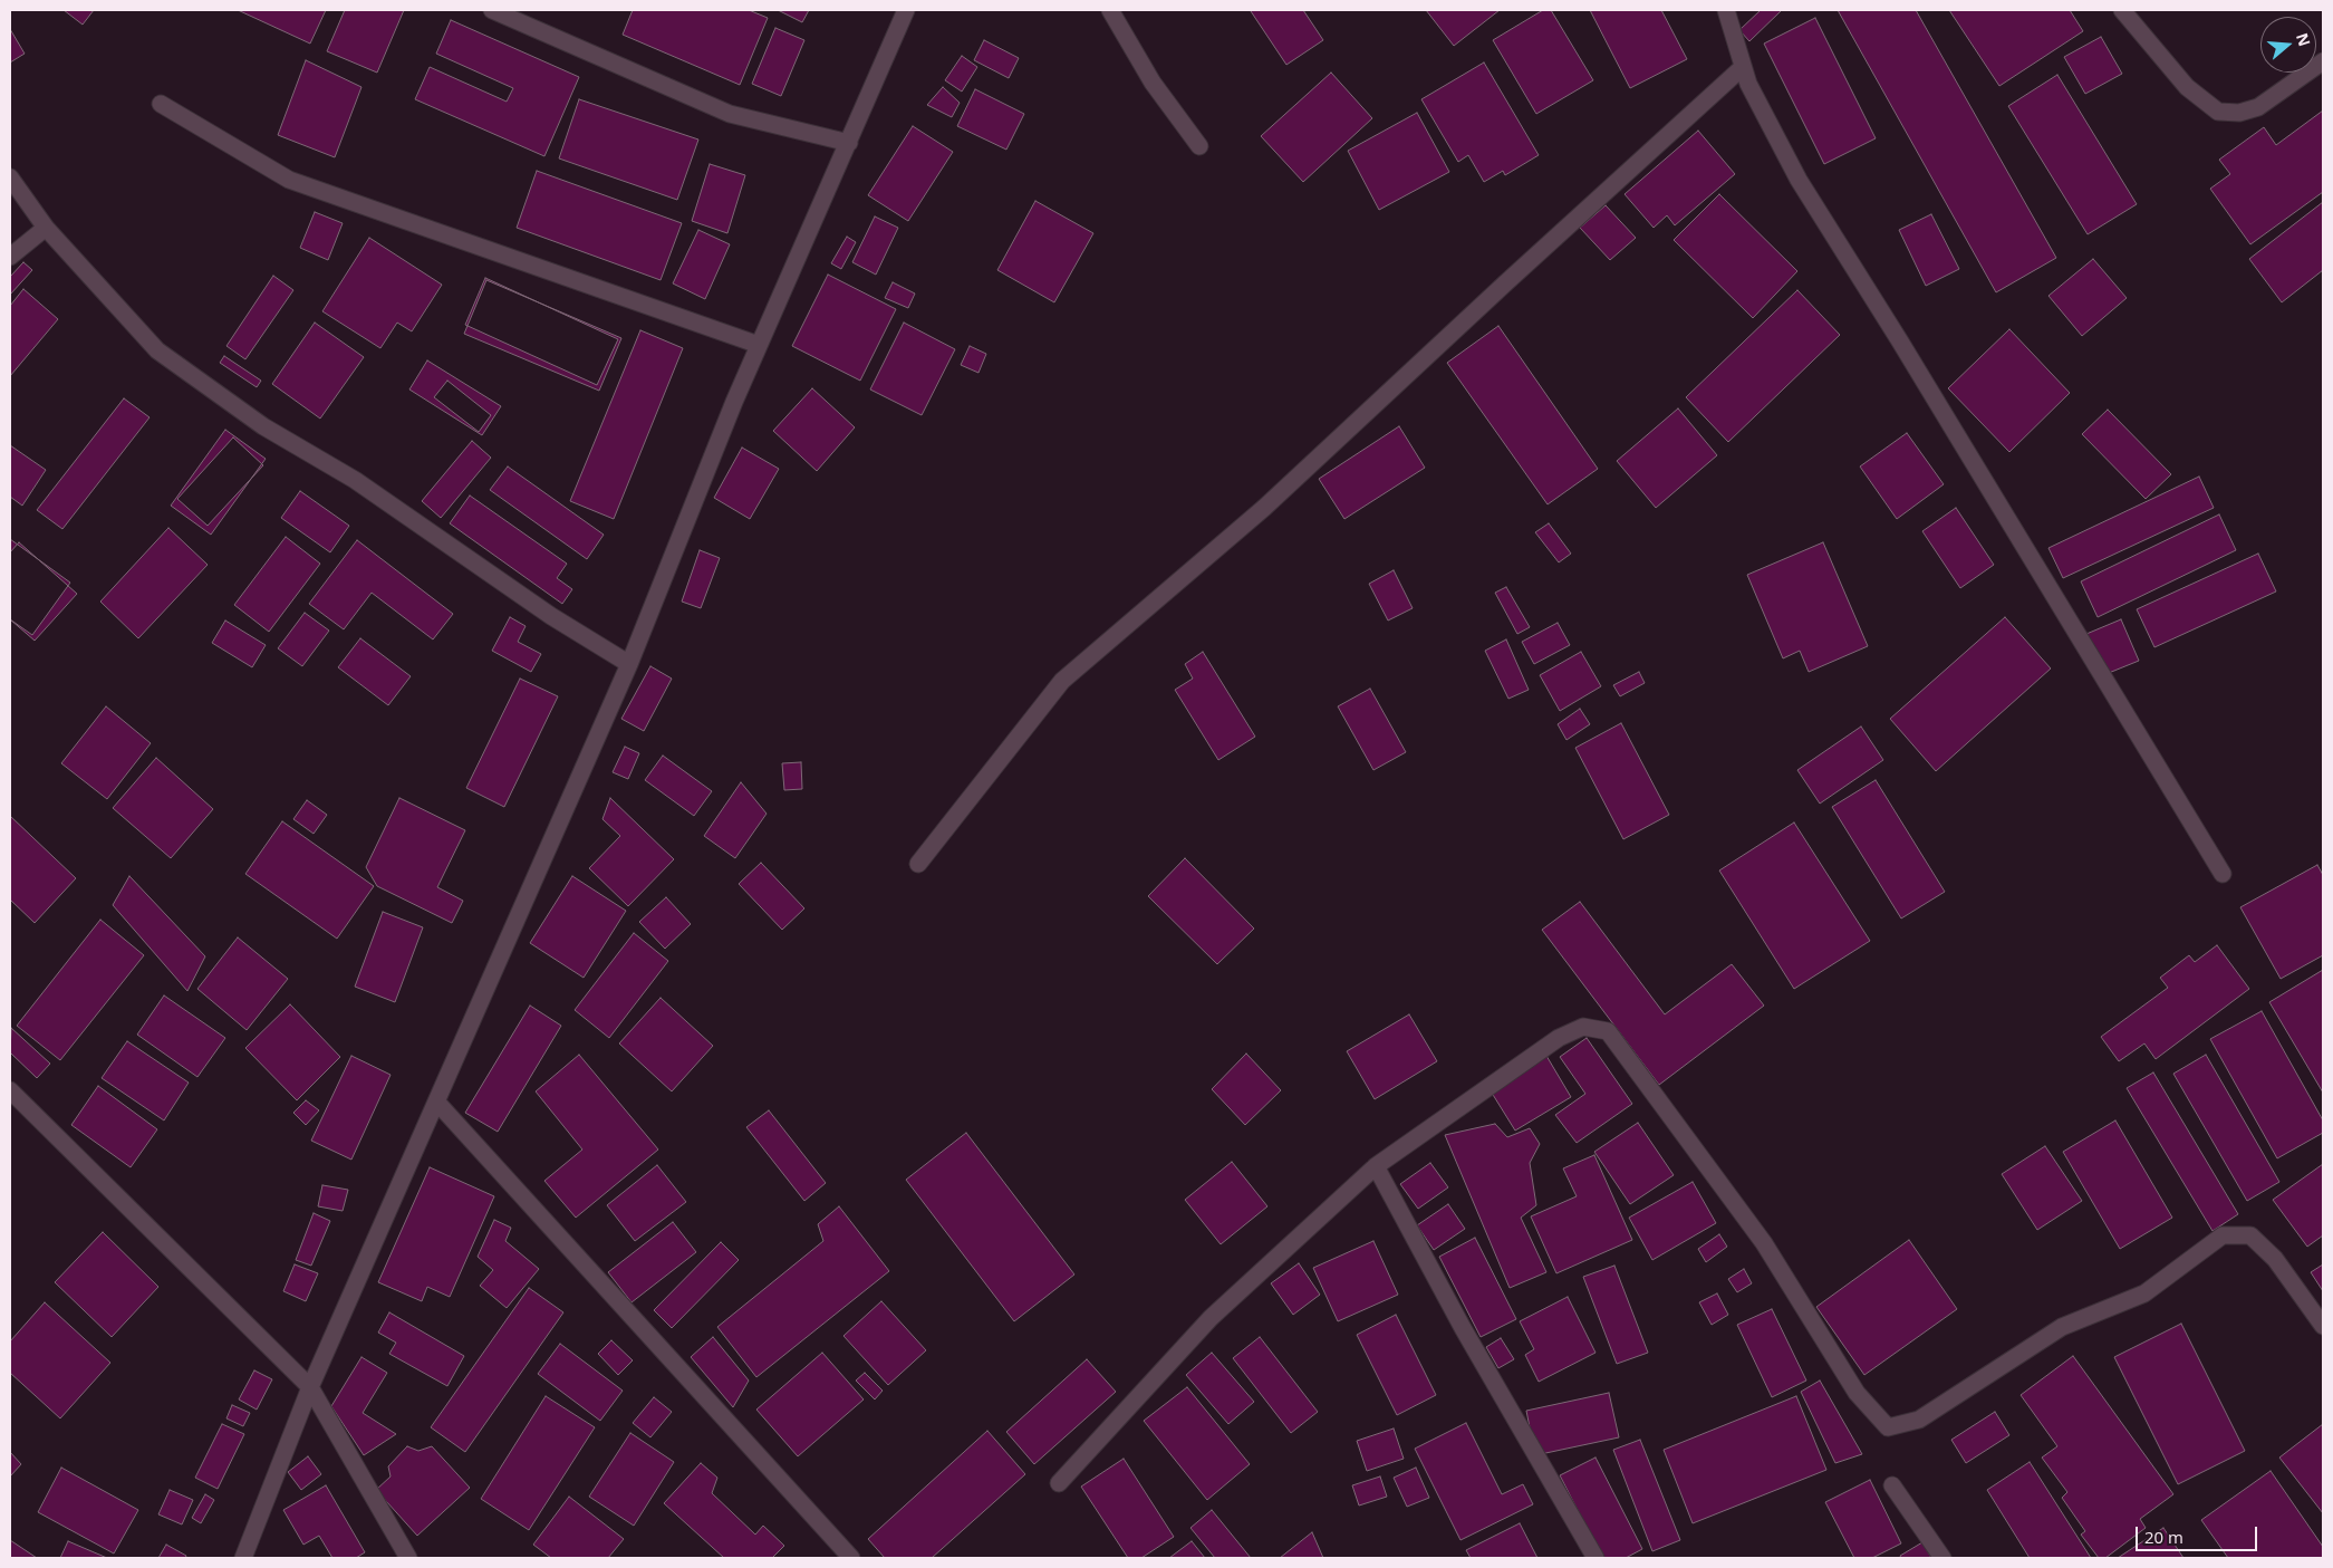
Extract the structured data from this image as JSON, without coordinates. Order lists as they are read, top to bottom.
{
  "scale_bar": "20 m",
  "north": "right"
}
